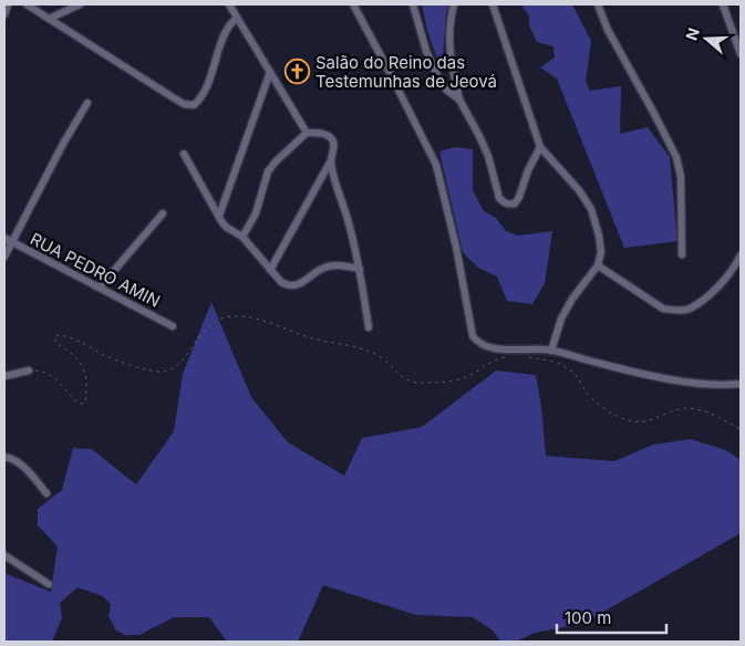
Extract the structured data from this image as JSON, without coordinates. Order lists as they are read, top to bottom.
{
  "streets": {
    "street": ["RUA PEDRO AMIN"]
  },
  "places": {
    "church": ["Salão do Reino das Testemunhas de Jeová"]
  },
  "scale_bar": "100 m",
  "north": "left"
}
